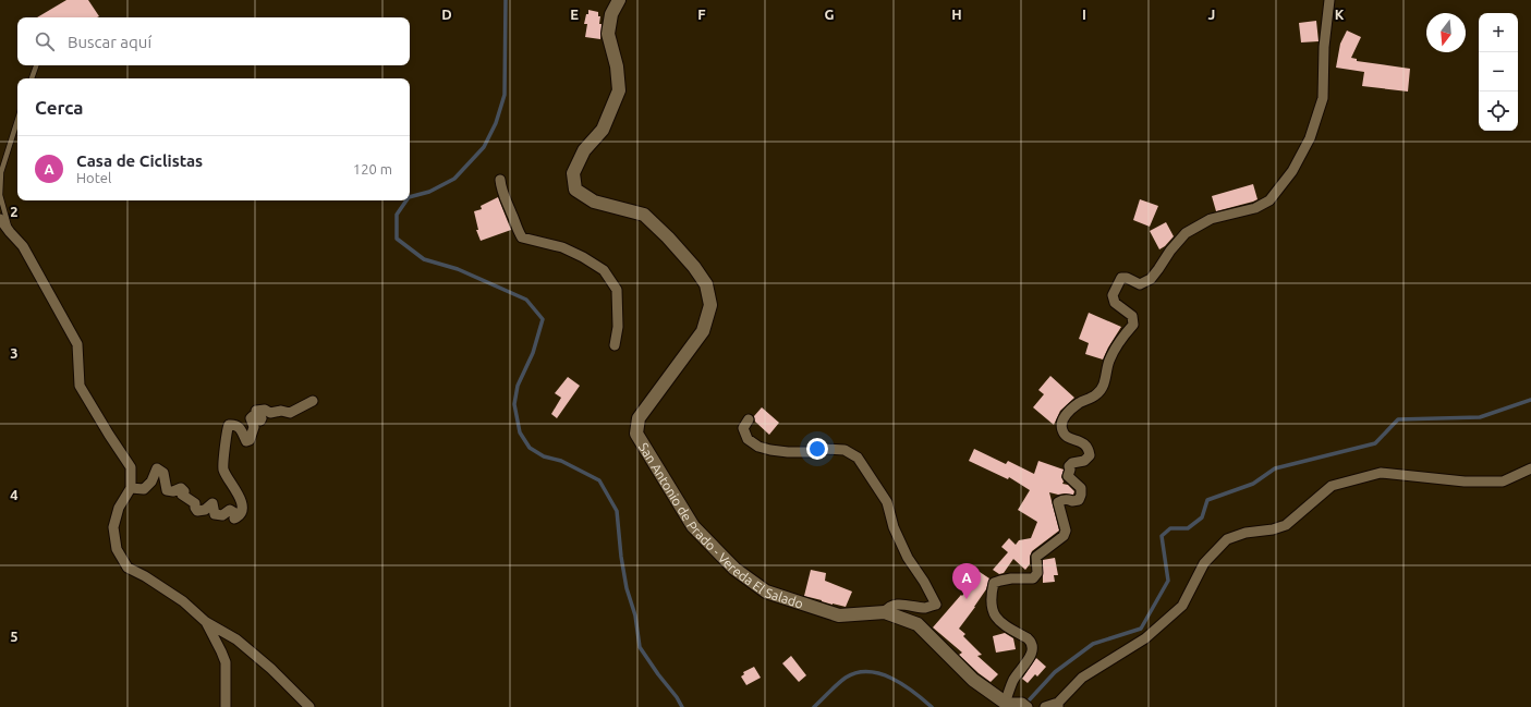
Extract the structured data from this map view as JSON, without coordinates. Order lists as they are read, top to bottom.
{
  "streets": {
    "street": ["San Antonio de Prado - Vereda El Salado"]
  },
  "north": "bottom",
  "page": {
    "map_buttons": ["+", "−"],
    "search": "Buscar aquí",
    "heading": "Cerca",
    "list": [
      {
        "mark": "A",
        "name": "Casa de Ciclistas",
        "note": "Hotel",
        "value": "120 m"
      }
    ],
    "pins": "A"
  },
  "grid": {
    "columns": [
      "D",
      "E",
      "F",
      "G",
      "H",
      "I",
      "J",
      "K"
    ],
    "rows": [
      "2",
      "3",
      "4",
      "5"
    ]
  }
}
